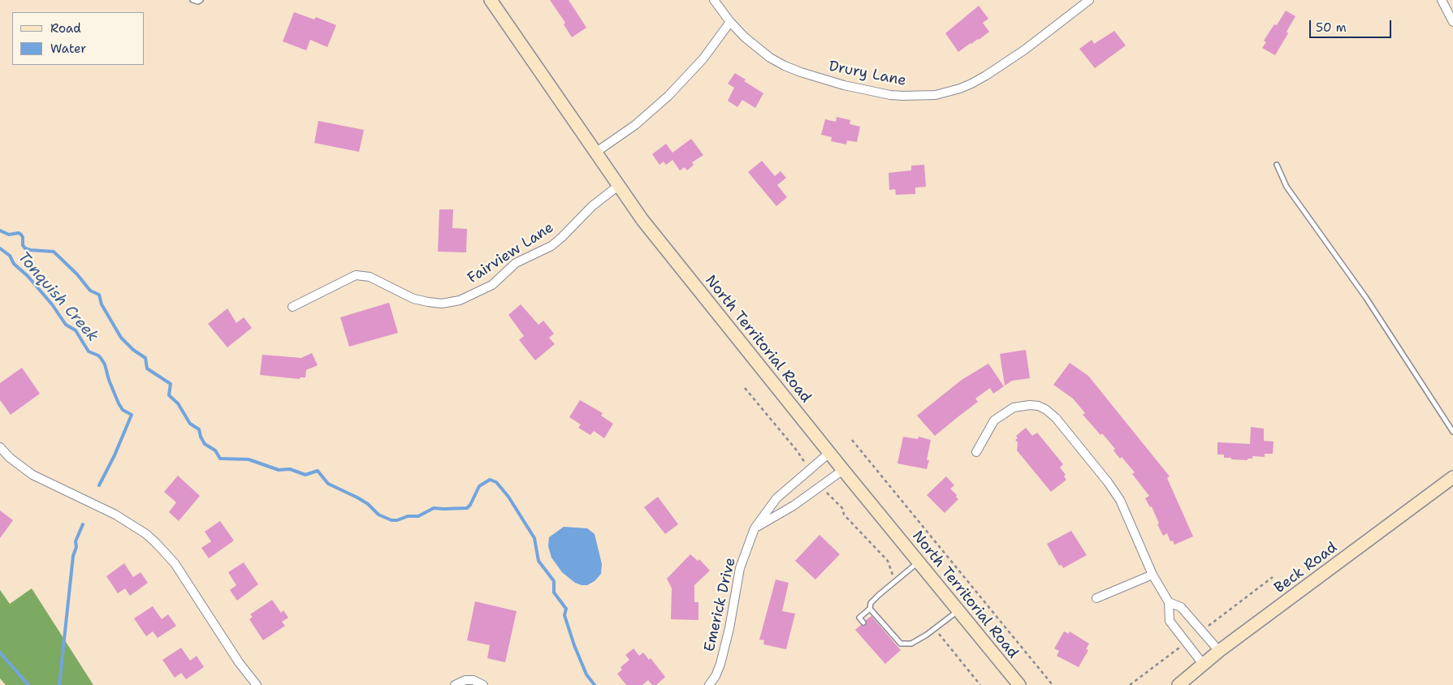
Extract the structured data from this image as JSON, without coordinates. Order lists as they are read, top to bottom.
{
  "streets": {
    "main road": ["North Territorial Road", "Beck Road"],
    "street": ["Drury Lane", "Fairview Lane", "Emerick Drive"]
  },
  "crossings": [
    ["Fairview Lane", "North Territorial Road"],
    ["North Territorial Road", "Emerick Drive"]
  ],
  "water": ["Tonquish Creek"],
  "legend": ["Road", "Water"],
  "scale_bar": "50 m"
}
